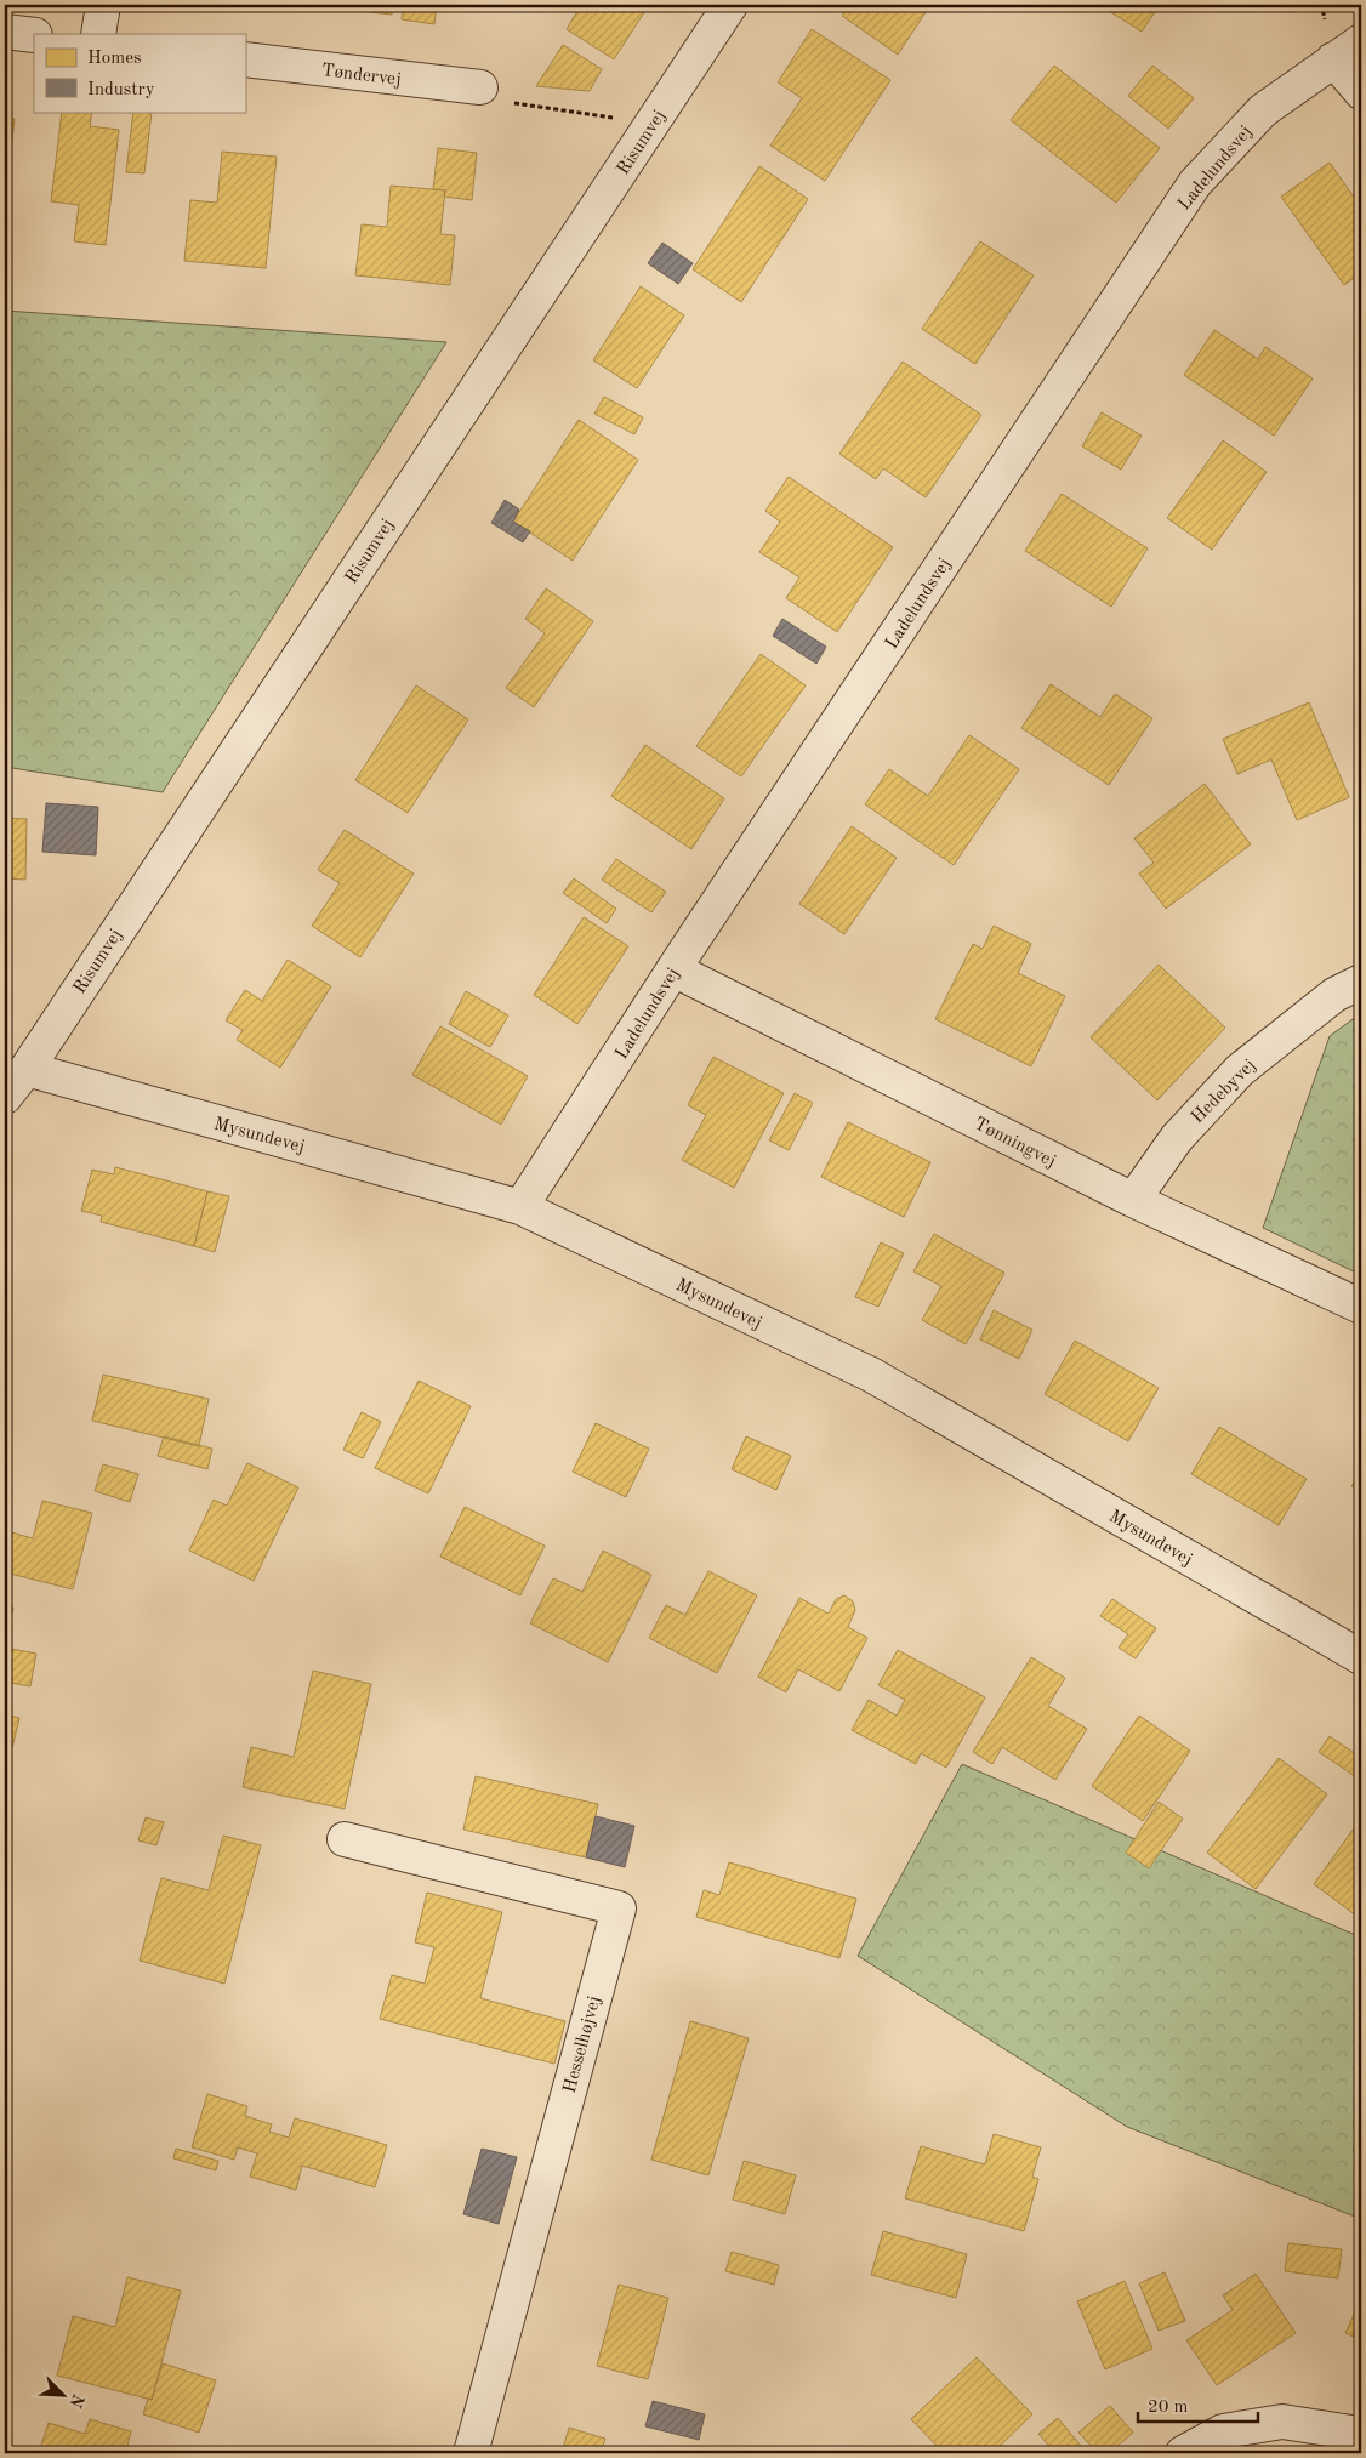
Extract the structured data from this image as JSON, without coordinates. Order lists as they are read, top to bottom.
{
  "streets": {
    "street": [
      "Tøndervej",
      "Risumvej",
      "Ladelundsvej",
      "Hedebyvej",
      "Mysundevej",
      "Tønningvej",
      "Hesselhøjvej"
    ]
  },
  "crossings": [
    ["Risumvej", "Mysundevej"],
    ["Ladelundsvej", "Mysundevej"],
    ["Ladelundsvej", "Tønningvej"],
    ["Hedebyvej", "Tønningvej"]
  ],
  "legend": ["Homes", "Industry"],
  "scale_bar": "20 m",
  "north": "bottom right"
}
